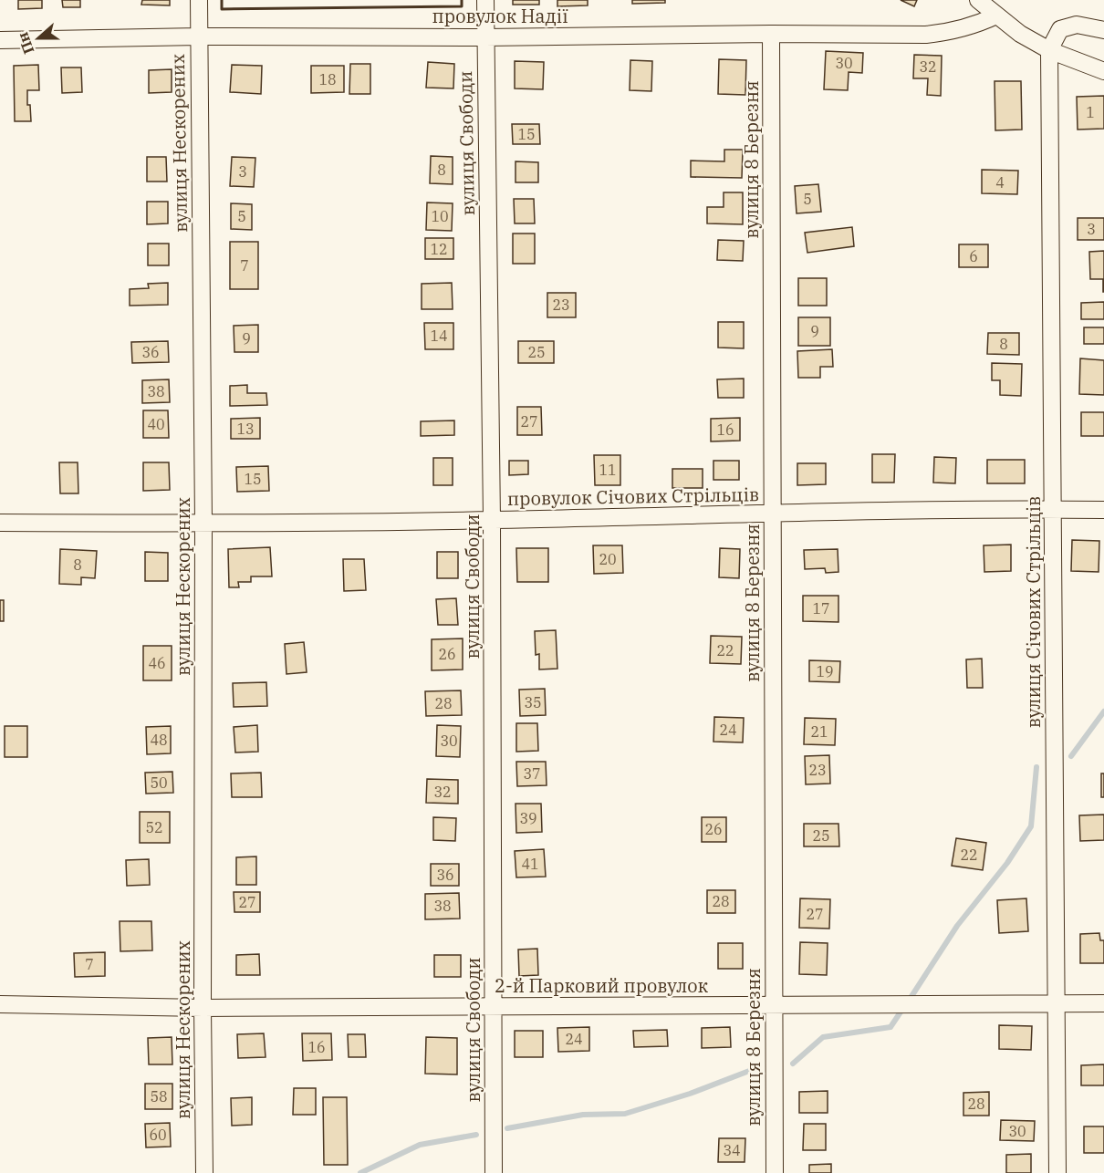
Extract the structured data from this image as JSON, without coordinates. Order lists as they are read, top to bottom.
{
  "streets": {
    "street": [
      "провулок Надії",
      "вулиця Нескорених",
      "вулиця Свободи",
      "вулиця 8 Березня",
      "провулок Січових Стрільців",
      "вулиця Січових Стрільців",
      "2-й Парковий провулок"
    ]
  },
  "crossings": [
    ["провулок Надії", "вулиця Нескорених"],
    ["провулок Надії", "вулиця Свободи"],
    ["провулок Надії", "вулиця 8 Березня"],
    ["вулиця Нескорених", "провулок Січових Стрільців"],
    ["вулиця Нескорених", "2-й Парковий провулок"],
    ["вулиця Свободи", "провулок Січових Стрільців"],
    ["вулиця Свободи", "2-й Парковий провулок"],
    ["вулиця 8 Березня", "провулок Січових Стрільців"],
    ["вулиця 8 Березня", "2-й Парковий провулок"],
    ["провулок Січових Стрільців", "вулиця Січових Стрільців"],
    ["вулиця Січових Стрільців", "2-й Парковий провулок"]
  ],
  "house_numbers": [
    "30",
    "32",
    "18",
    "1",
    "15",
    "8",
    "3",
    "4",
    "5",
    "5",
    "10",
    "3",
    "12",
    "6",
    "7",
    "23",
    "9",
    "14",
    "9",
    "8",
    "36",
    "25",
    "38",
    "27",
    "40",
    "13",
    "16",
    "11",
    "15",
    "20",
    "8",
    "17",
    "22",
    "26",
    "46",
    "19",
    "35",
    "28",
    "24",
    "21",
    "48",
    "30",
    "23",
    "37",
    "50",
    "32",
    "39",
    "52",
    "26",
    "25",
    "22",
    "41",
    "36",
    "28",
    "27",
    "38",
    "27",
    "7",
    "24",
    "16",
    "58",
    "28",
    "30",
    "60",
    "34"
  ],
  "north": "left"
}
